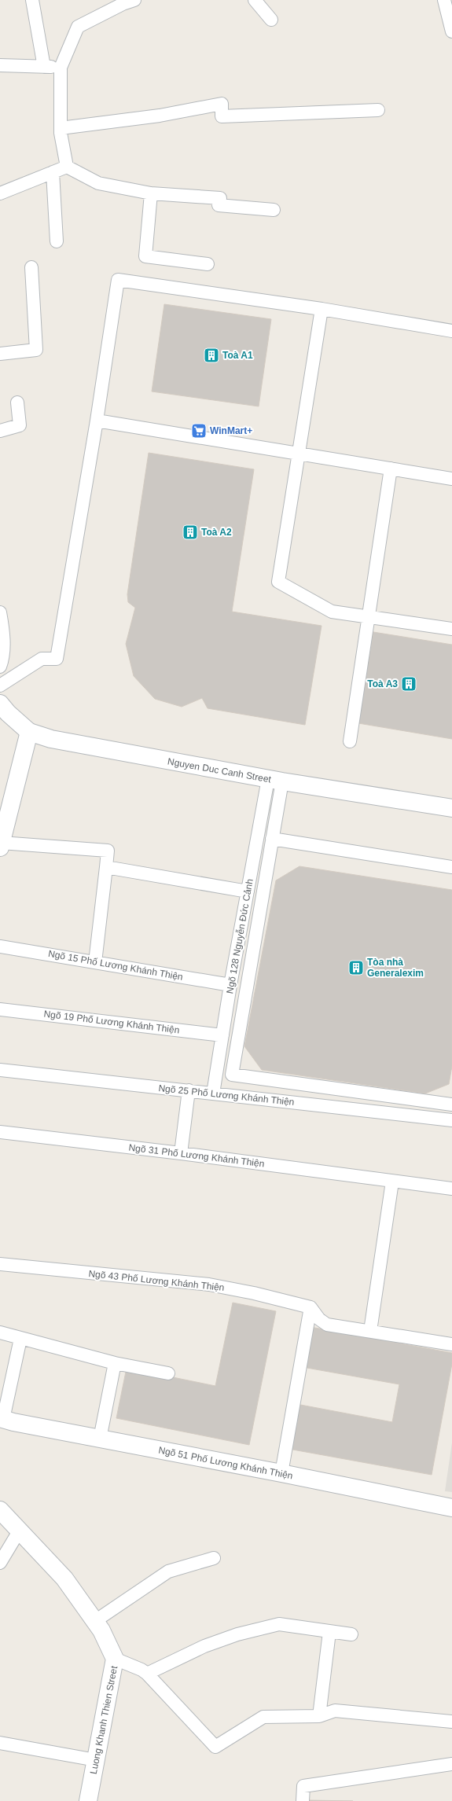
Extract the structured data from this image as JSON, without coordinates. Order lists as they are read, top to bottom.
{
  "streets": {
    "street": ["Nguyen Duc Canh Street", "Ngõ 51 Phố Lương Khánh Thiện", "Luong Khanh Thien Street"],
    "lane": [
      "Ngõ 128 Nguyễn Đức Cảnh",
      "Ngõ 15 Phố Lương Khánh Thiện",
      "Ngõ 19 Phố Lương Khánh Thiện",
      "Ngõ 25 Phố Lương Khánh Thiện",
      "Ngõ 31 Phố Lương Khánh Thiện",
      "Ngõ 43 Phố Lương Khánh Thiện"
    ]
  },
  "crossings": [
    ["Nguyen Duc Canh Street", "Ngõ 128 Nguyễn Đức Cảnh"],
    ["Ngõ 128 Nguyễn Đức Cảnh", "Ngõ 15 Phố Lương Khánh Thiện"],
    ["Ngõ 128 Nguyễn Đức Cảnh", "Ngõ 19 Phố Lương Khánh Thiện"],
    ["Ngõ 128 Nguyễn Đức Cảnh", "Ngõ 25 Phố Lương Khánh Thiện"]
  ],
  "places": {
    "building": [
      "Toà A1",
      "Toà A2",
      "Toà A3",
      "Tòa nhà Generalexim"
    ],
    "supermarket": ["WinMart+"]
  }
}
